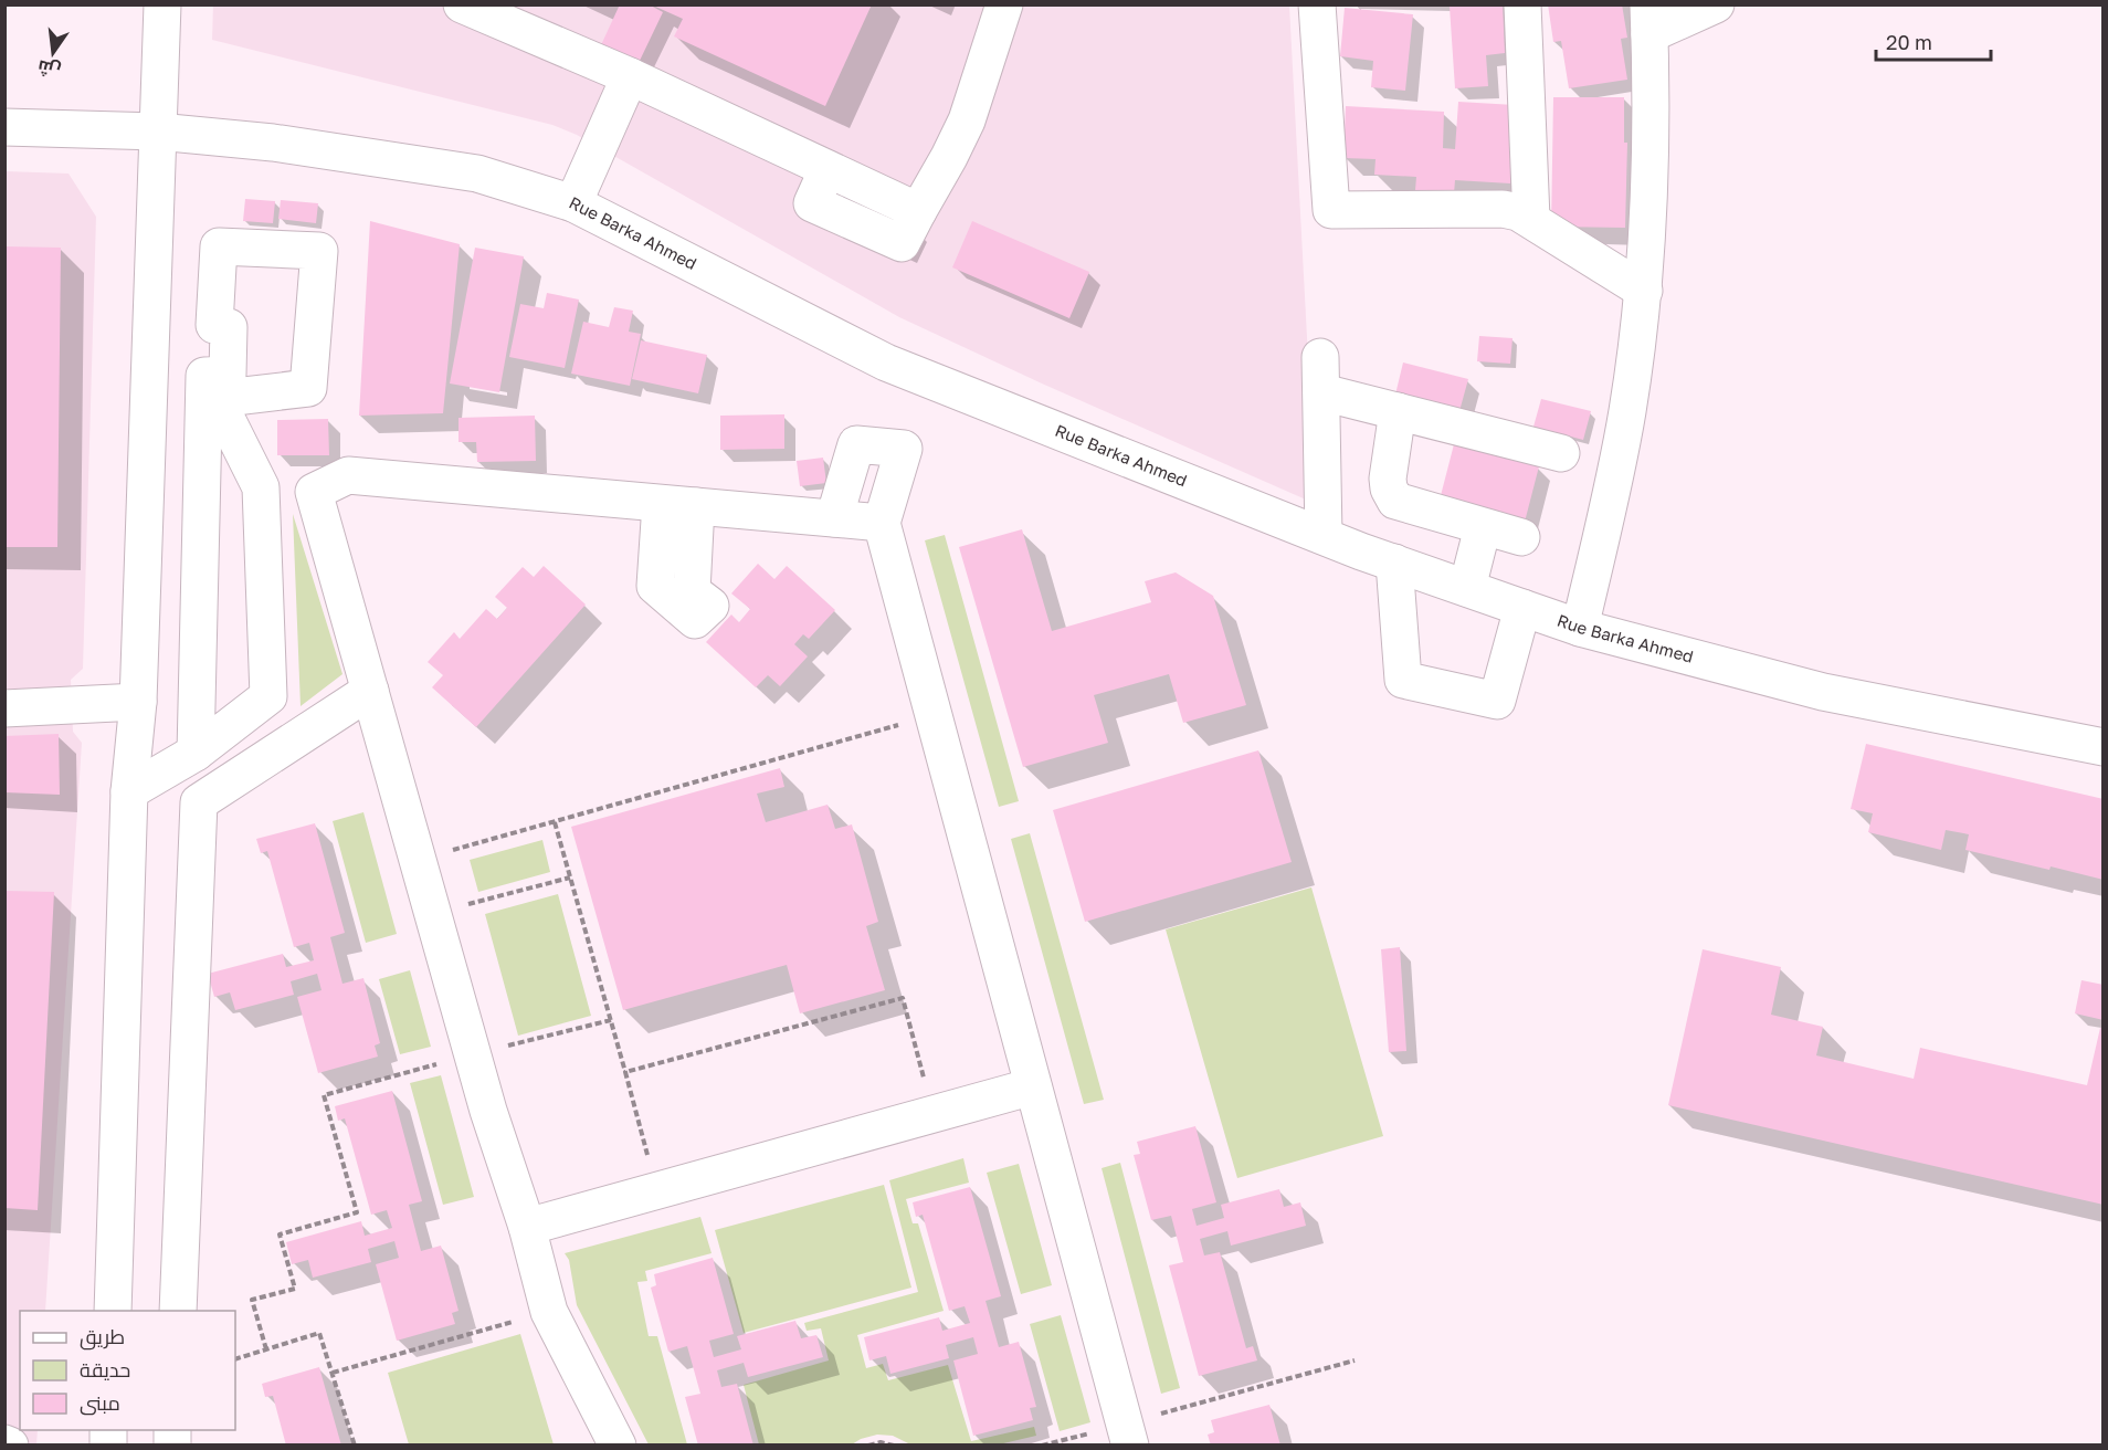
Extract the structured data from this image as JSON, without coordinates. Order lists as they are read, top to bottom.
{
  "streets": {
    "street": ["Rue Barka Ahmed"]
  },
  "legend": ["طريق", "حديقة", "مبنى"],
  "scale_bar": "20 m",
  "north": "bottom"
}
